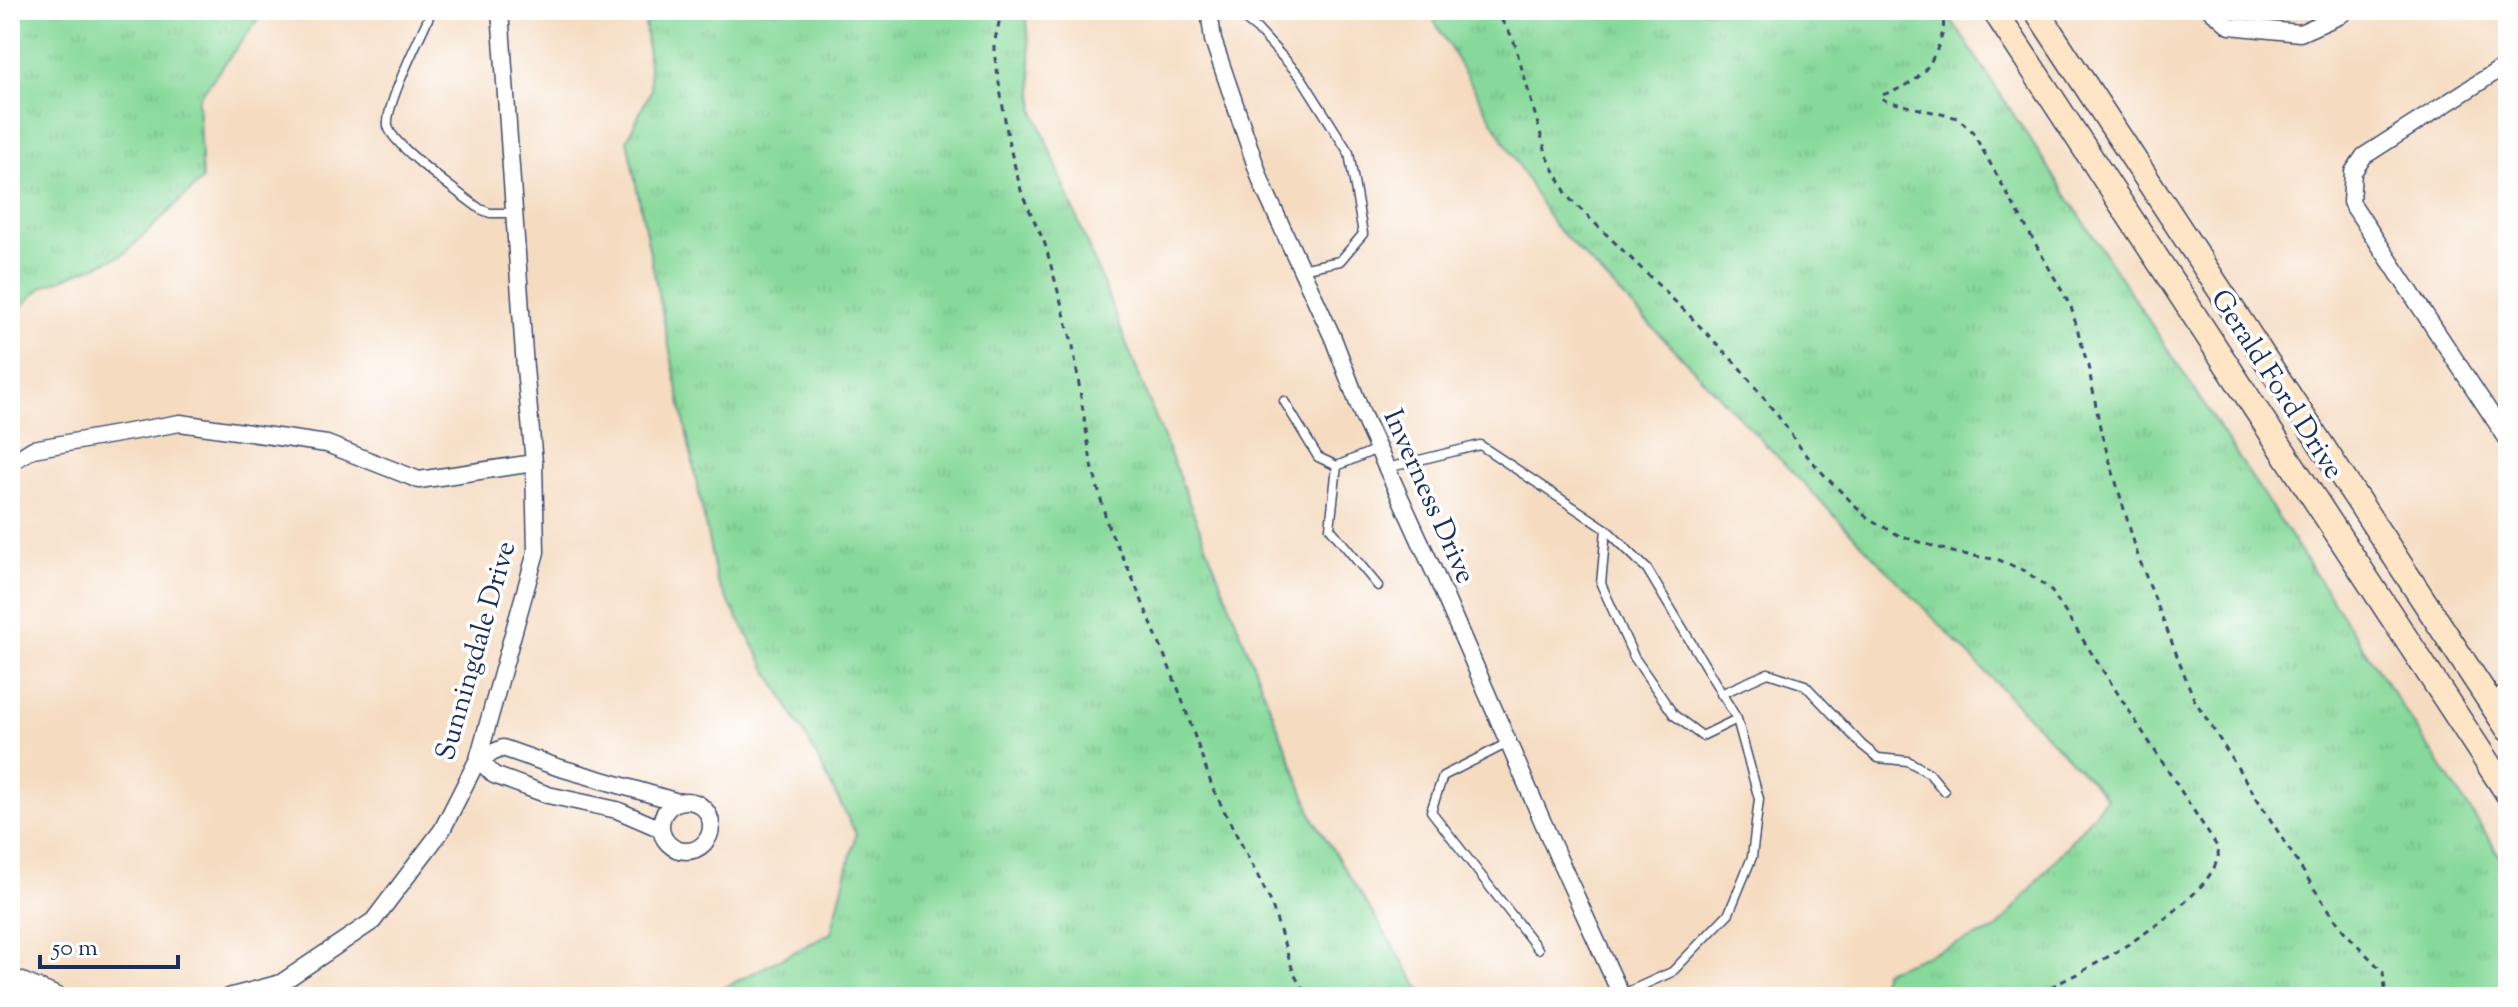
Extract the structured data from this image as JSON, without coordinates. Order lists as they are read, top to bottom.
{
  "streets": {
    "main road": ["Gerald Ford Drive"],
    "street": ["Inverness Drive", "Sunningdale Drive"]
  },
  "scale_bar": "50 m"
}
